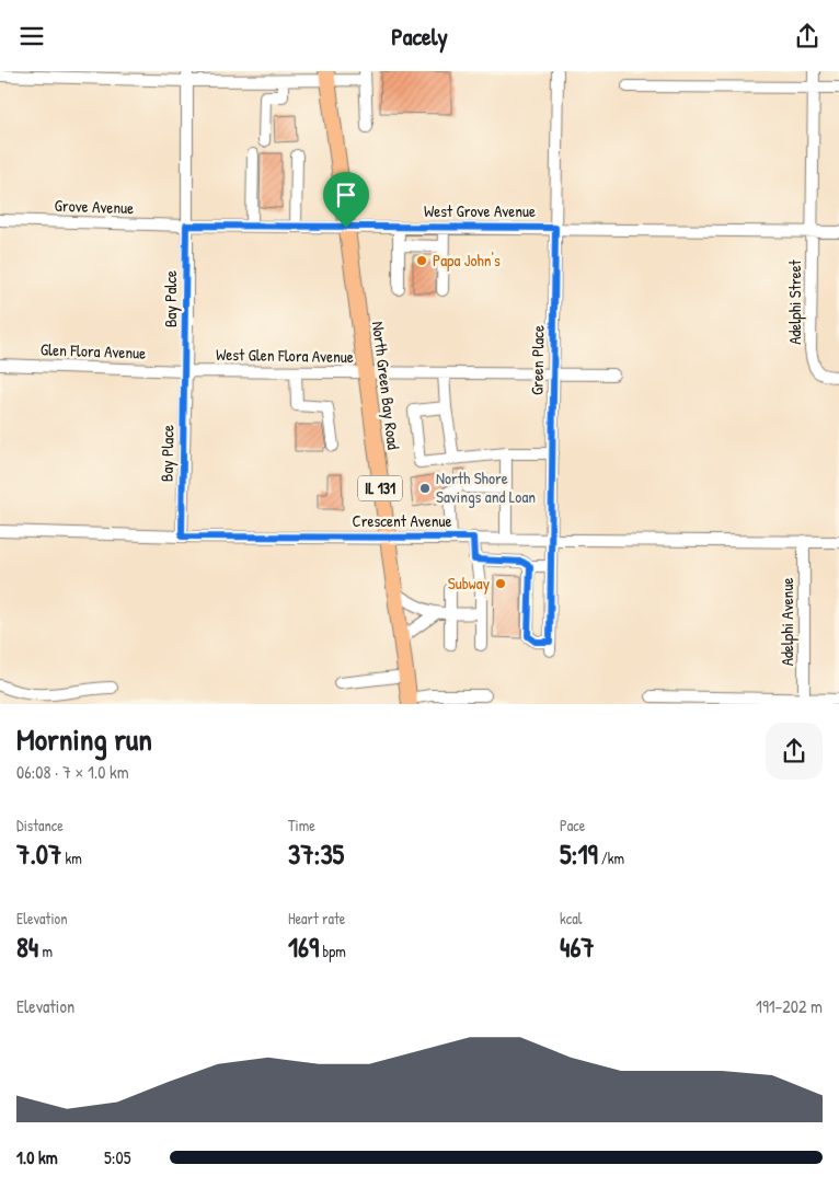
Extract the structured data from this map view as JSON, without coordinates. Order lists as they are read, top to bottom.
{
  "streets": {
    "main road": ["North Green Bay Road", "IL 131"],
    "street": [
      "Grove Avenue",
      "West Grove Avenue",
      "Bay Palce",
      "Adelphi Street",
      "Glen Flora Avenue",
      "West Glen Flora Avenue",
      "Green Place",
      "Bay Place",
      "Crescent Avenue",
      "Adelphi Avenue"
    ]
  },
  "crossings": [
    ["Grove Avenue", "West Grove Avenue"],
    ["Grove Avenue", "Bay Palce"],
    ["West Grove Avenue", "Bay Palce"],
    ["West Grove Avenue", "Adelphi Street"],
    ["West Grove Avenue", "Green Place"],
    ["West Grove Avenue", "North Green Bay Road"],
    ["Bay Palce", "Glen Flora Avenue"],
    ["Bay Palce", "West Glen Flora Avenue"],
    ["Bay Palce", "Bay Place"],
    ["Glen Flora Avenue", "West Glen Flora Avenue"],
    ["Glen Flora Avenue", "Bay Place"],
    ["West Glen Flora Avenue", "Green Place"],
    ["West Glen Flora Avenue", "North Green Bay Road"],
    ["West Glen Flora Avenue", "Bay Place"],
    ["Green Place", "Crescent Avenue"],
    ["North Green Bay Road", "Crescent Avenue"],
    ["Bay Place", "Crescent Avenue"],
    ["Crescent Avenue", "Adelphi Avenue"]
  ],
  "places": ["Papa John's", "North Shore Savings and Loan", "Subway"],
  "page": {
    "header": "Pacely",
    "heading": ["Morning run", "06:08 · 7 × 1.0 km"],
    "stats": [
      ["Distance", "7.07 km"],
      ["Time", "37:35"],
      ["Pace", "5:19 /km"],
      ["Elevation", "84 m"],
      ["Heart rate", "169 bpm"],
      ["kcal", "467"]
    ],
    "chart": ["Elevation", "191–202 m"],
    "list": [
      {
        "name": "1.0 km",
        "note": "5:05"
      }
    ]
  }
}
